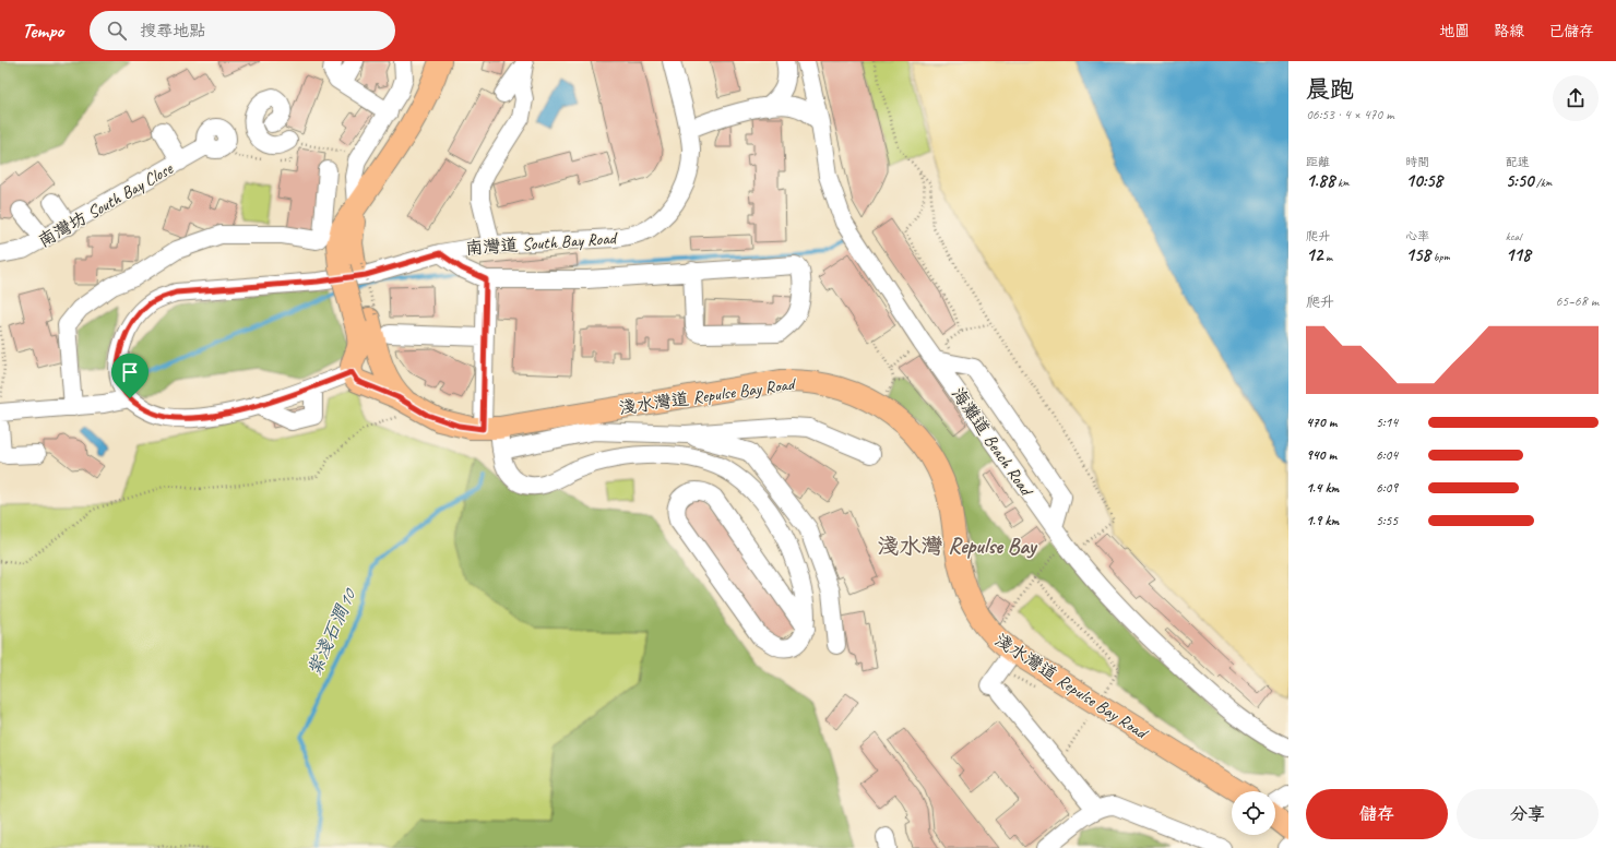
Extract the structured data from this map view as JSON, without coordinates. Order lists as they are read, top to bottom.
{
  "streets": {
    "main road": ["淺水灣道 Repulse Bay Road"],
    "street": ["南灣坊 South Bay Close", "南灣道 South Bay Road", "海灘道 Beach Road"]
  },
  "districts": ["淺水灣 Repulse Bay"],
  "water": ["紫淺石澗10"],
  "page": {
    "header": "Tempo",
    "search": "搜尋地點",
    "nav": ["地圖", "路線", "已儲存"],
    "heading": ["晨跑", "06:53 · 4 × 470 m"],
    "stats": [
      ["距離", "1.88 km"],
      ["時間", "10:58"],
      ["配速", "5:50 /km"],
      ["爬升", "12 m"],
      ["心率", "158 bpm"],
      ["kcal", "118"]
    ],
    "chart": ["爬升", "65–68 m"],
    "list": [
      {
        "name": "470 m",
        "note": "5:14"
      },
      {
        "name": "940 m",
        "note": "6:04"
      },
      {
        "name": "1.4 km",
        "note": "6:09"
      },
      {
        "name": "1.9 km",
        "note": "5:55"
      }
    ],
    "buttons": ["儲存", "分享"]
  }
}
